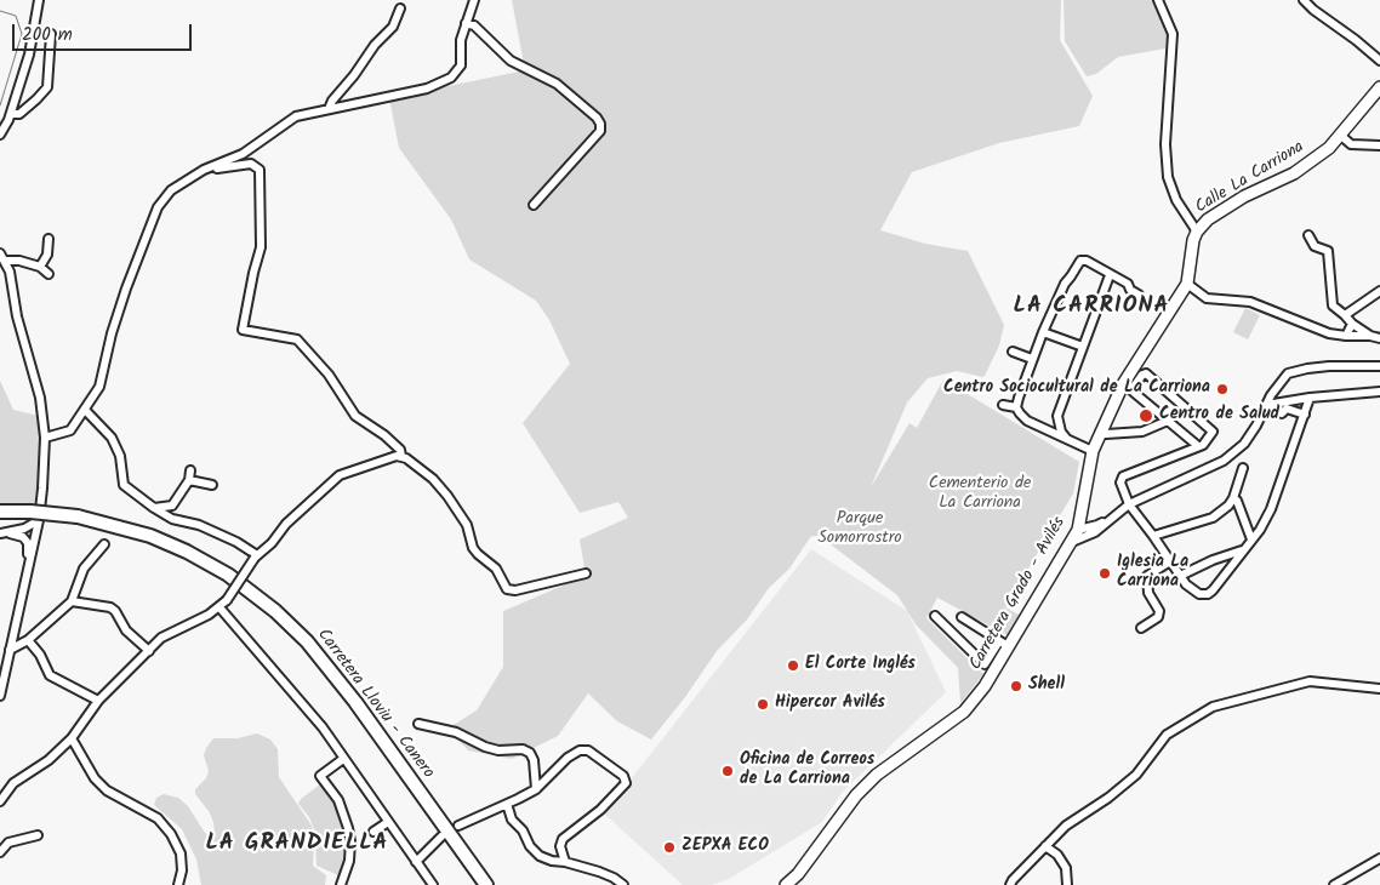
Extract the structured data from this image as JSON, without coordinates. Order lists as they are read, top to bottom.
{
  "streets": {
    "highway": ["Carretera Lloviu - Canero"],
    "main road": ["Calle La Carriona", "Carretera Grado - Avilés"]
  },
  "crossings": [
    ["Calle La Carriona", "Carretera Grado - Avilés"]
  ],
  "districts": ["LA CARRIONA", "LA GRANDIELLA"],
  "parks": ["Cementerio de La Carriona", "Parque Somorrostro"],
  "places": [
    "Centro Sociocultural de La Carriona",
    "Centro de Salud",
    "Iglesia La Carriona",
    "El Corte Inglés",
    "Shell",
    "Hipercor Avilés",
    "Oficina de Correos de La Carriona",
    "ZEPXA ECO"
  ],
  "scale_bar": "200 m"
}
